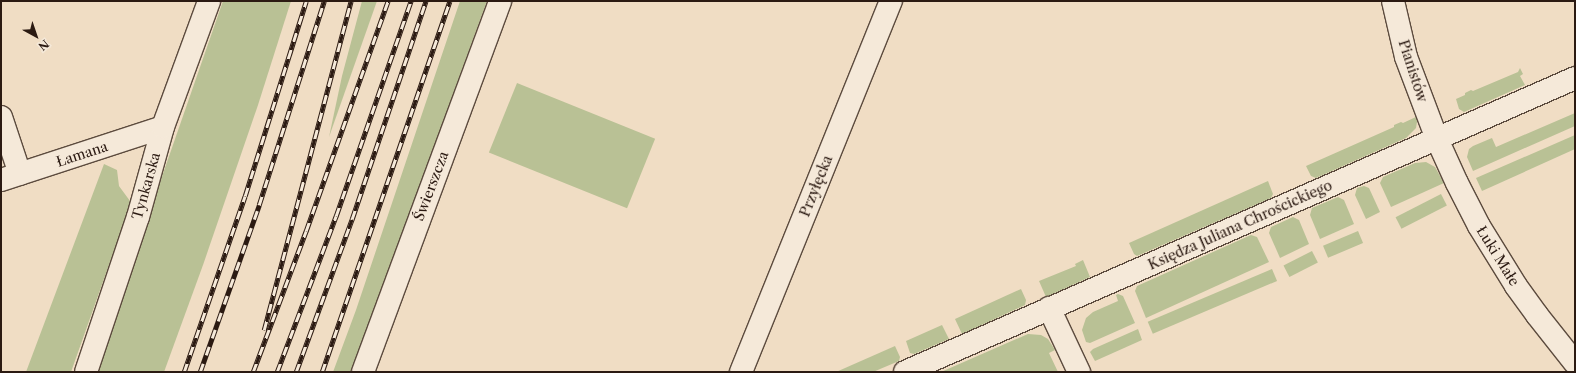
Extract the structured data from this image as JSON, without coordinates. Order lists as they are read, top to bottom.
{
  "streets": {
    "street": [
      "Pianistów",
      "Łamana",
      "Tynkarska",
      "Świerszcza",
      "Przyłęcka",
      "Księdza Juliana Chrościckiego",
      "Łuki Małe"
    ]
  },
  "crossings": [
    ["Pianistów", "Księdza Juliana Chrościckiego"],
    ["Pianistów", "Łuki Małe"],
    ["Łamana", "Tynkarska"],
    ["Księdza Juliana Chrościckiego", "Łuki Małe"]
  ],
  "north": "bottom right"
}
